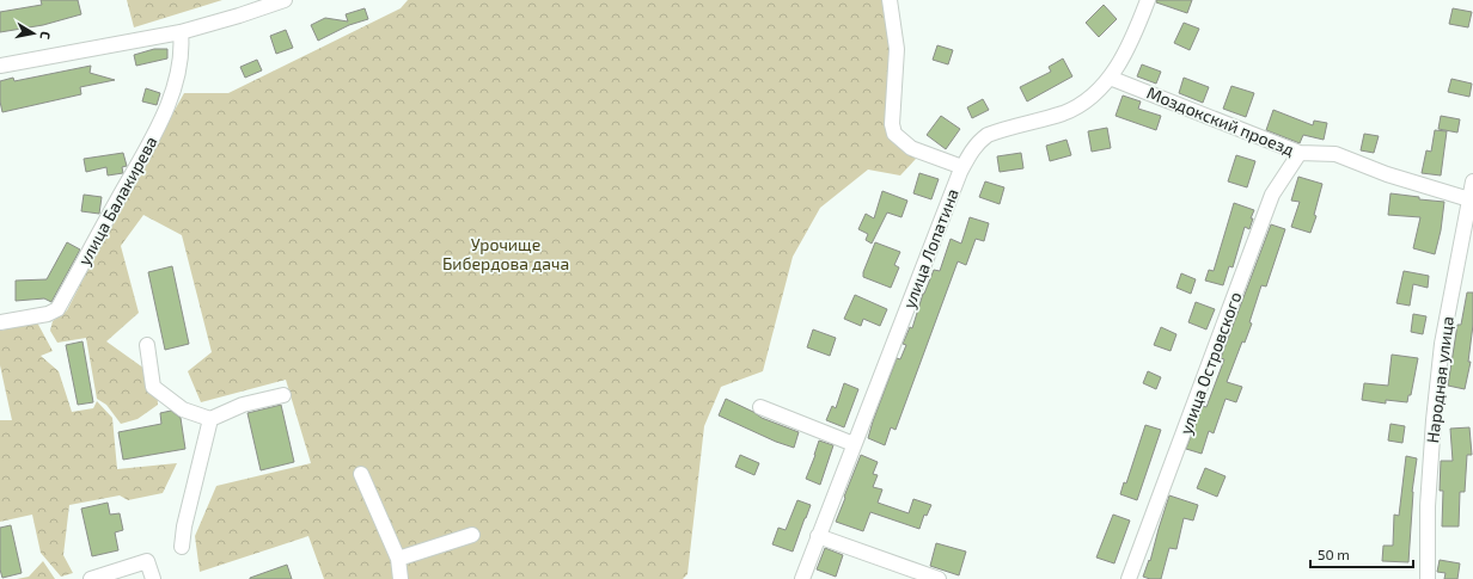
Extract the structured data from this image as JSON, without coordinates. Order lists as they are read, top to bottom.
{
  "streets": {
    "street": [
      "Моздокский проезд",
      "улица Балакирева",
      "улица Лопатина",
      "улица Островского",
      "Народная улица"
    ]
  },
  "crossings": [
    ["Моздокский проезд", "улица Лопатина"],
    ["Моздокский проезд", "улица Островского"],
    ["Моздокский проезд", "Народная улица"]
  ],
  "parks": ["Урочище Бибердова дача"],
  "scale_bar": "50 m",
  "north": "right"
}
